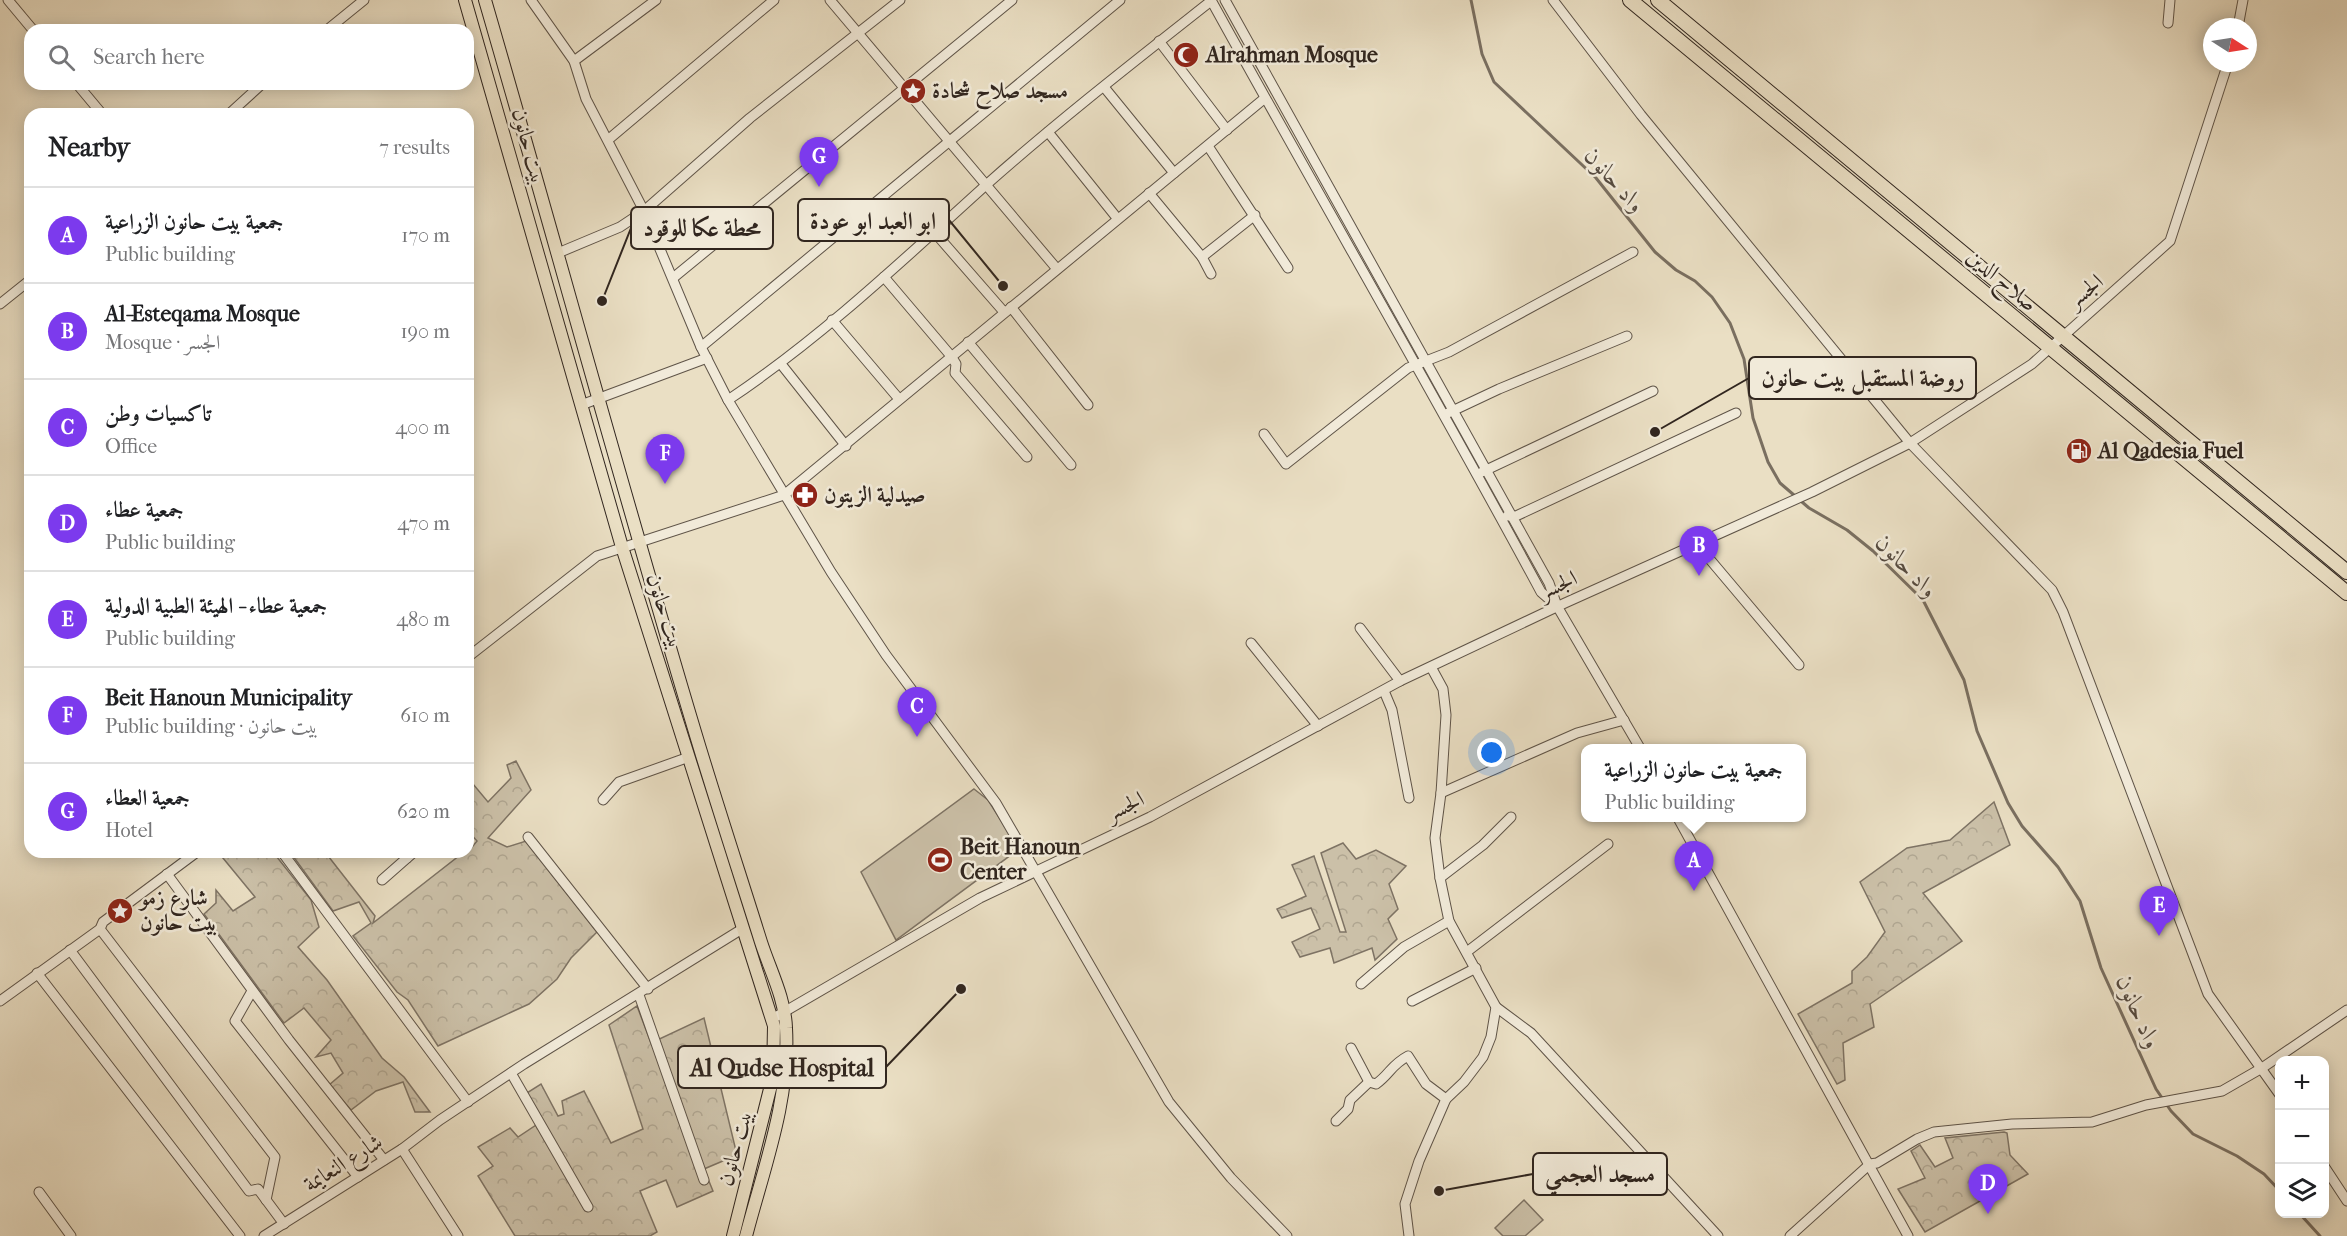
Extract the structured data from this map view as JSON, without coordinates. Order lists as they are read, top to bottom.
{
  "streets": {
    "highway": ["صلاح الدين"],
    "main road": ["بيت حانون"],
    "street": ["الجسر", "شارع النعايمة"]
  },
  "crossings": [
    ["بيت حانون", "الجسر"],
    ["بيت حانون", "شارع النعايمة"],
    ["صلاح الدين", "الجسر"]
  ],
  "water": ["واد حانون"],
  "places": {
    "mosque": ["Alrahman Mosque"],
    "place": ["مسجد صلاح شحادة", "شارع زمو بيت حانون"],
    "other": [
      "ابو العبد ابو عودة",
      "محطة عكا للوقود",
      "روضة المستقبل بيت حانون",
      "Al Qudse Hospital",
      "مسجد العجمي"
    ],
    "fuel station": ["Al Qadesia Fuel"],
    "pharmacy": ["صيدلية الزيتون"],
    "sports": ["Beit Hanoun Center"]
  },
  "north": "right",
  "page": {
    "search": "Search here",
    "heading": ["Nearby", "7 results"],
    "pins": [
      "G",
      "F",
      "B",
      "C",
      "A",
      "E",
      "D"
    ],
    "list": [
      {
        "mark": "A",
        "name": "جمعية بيت حانون الزراعية",
        "note": "Public building",
        "value": "170 m"
      },
      {
        "mark": "B",
        "name": "Al-Esteqama Mosque",
        "note": "Mosque · الجسر",
        "value": "190 m"
      },
      {
        "mark": "C",
        "name": "تاكسيات وطن",
        "note": "Office",
        "value": "400 m"
      },
      {
        "mark": "D",
        "name": "جمعية عطاء",
        "note": "Public building",
        "value": "470 m"
      },
      {
        "mark": "E",
        "name": "جمعية عطاء - الهيئة الطبية الدولية",
        "note": "Public building",
        "value": "480 m"
      },
      {
        "mark": "F",
        "name": "Beit Hanoun Municipality",
        "note": "Public building · بيت حانون",
        "value": "610 m"
      },
      {
        "mark": "G",
        "name": "جمعية العطاء",
        "note": "Hotel",
        "value": "620 m"
      }
    ],
    "popup": ["جمعية بيت حانون الزراعية", "Public building"],
    "map_buttons": ["+", "−"]
  }
}
